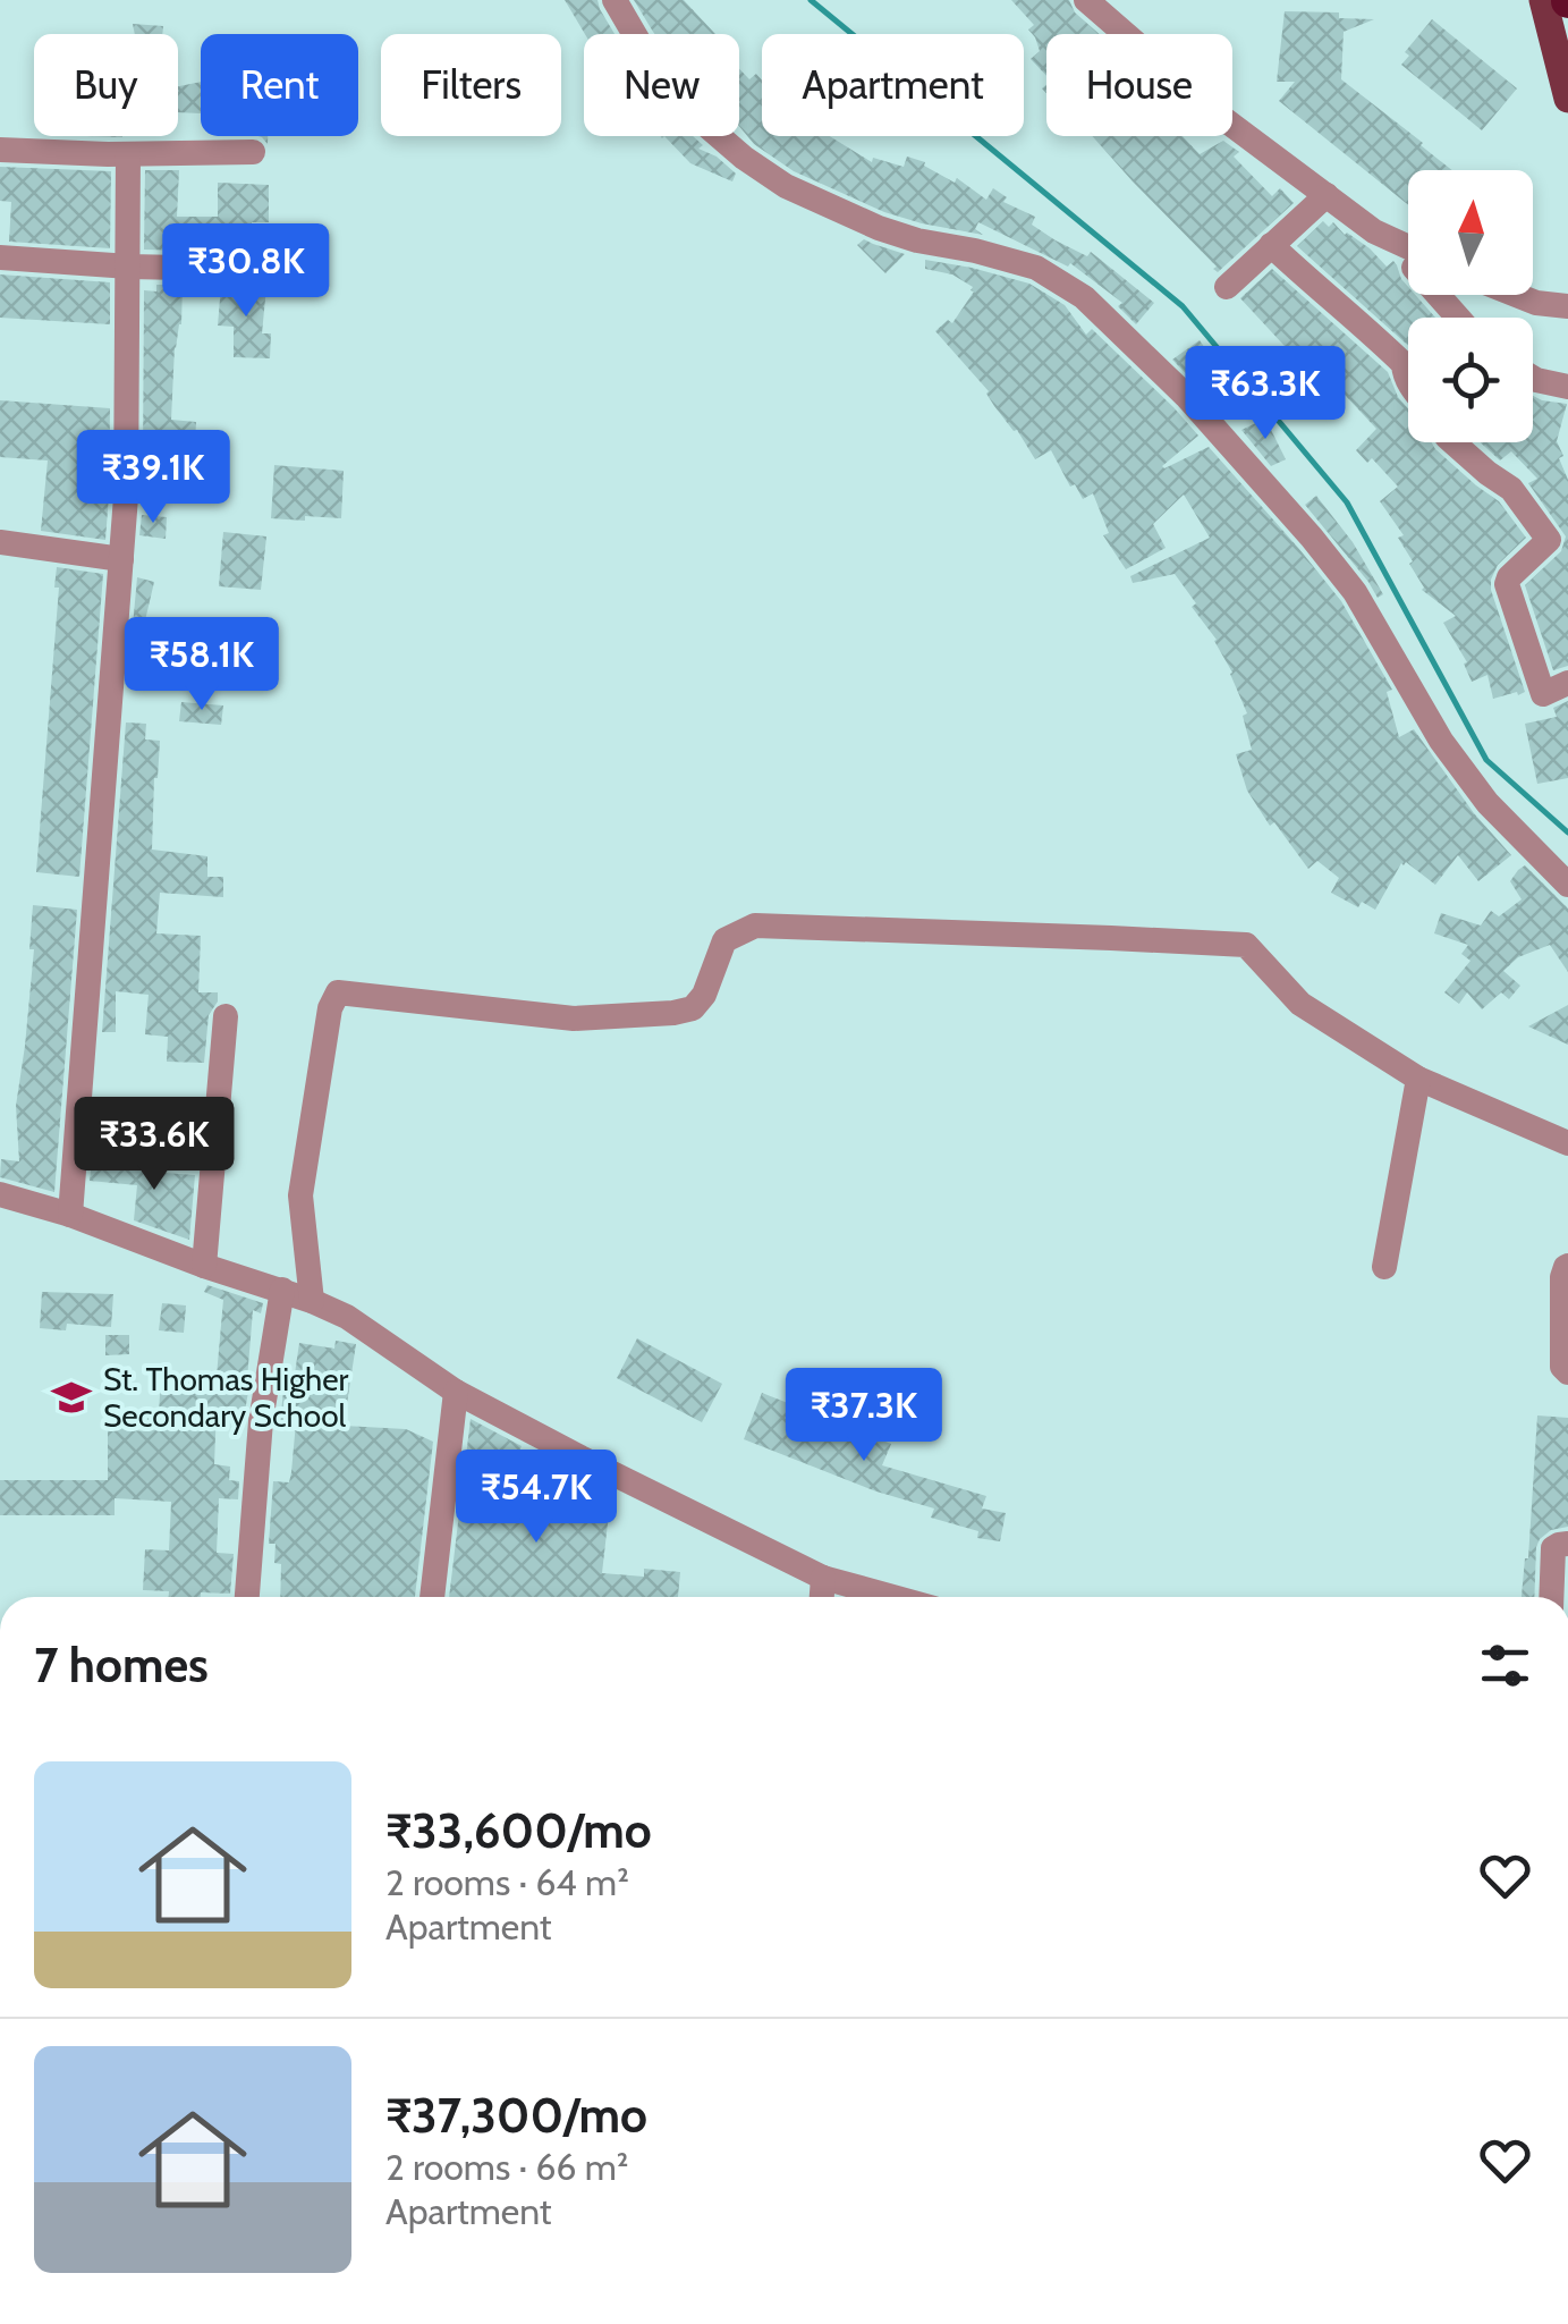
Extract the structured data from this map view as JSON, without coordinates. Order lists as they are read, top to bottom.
{
  "places": {
    "school or university": ["St. Thomas Higher Secondary School"]
  },
  "north": "top",
  "page": {
    "chip": [
      "Buy",
      "Rent",
      "Filters",
      "New",
      "Apartment",
      "House"
    ],
    "price": [
      "₹30.8K",
      "₹63.3K",
      "₹39.1K",
      "₹58.1K",
      "₹33.6K",
      "₹37.3K",
      "₹54.7K"
    ],
    "heading": "7 homes",
    "list": [
      {
        "name": "₹33,600/mo",
        "note": "2 rooms · 64 m² · Apartment"
      },
      {
        "name": "₹37,300/mo",
        "note": "2 rooms · 66 m² · Apartment"
      }
    ]
  }
}
